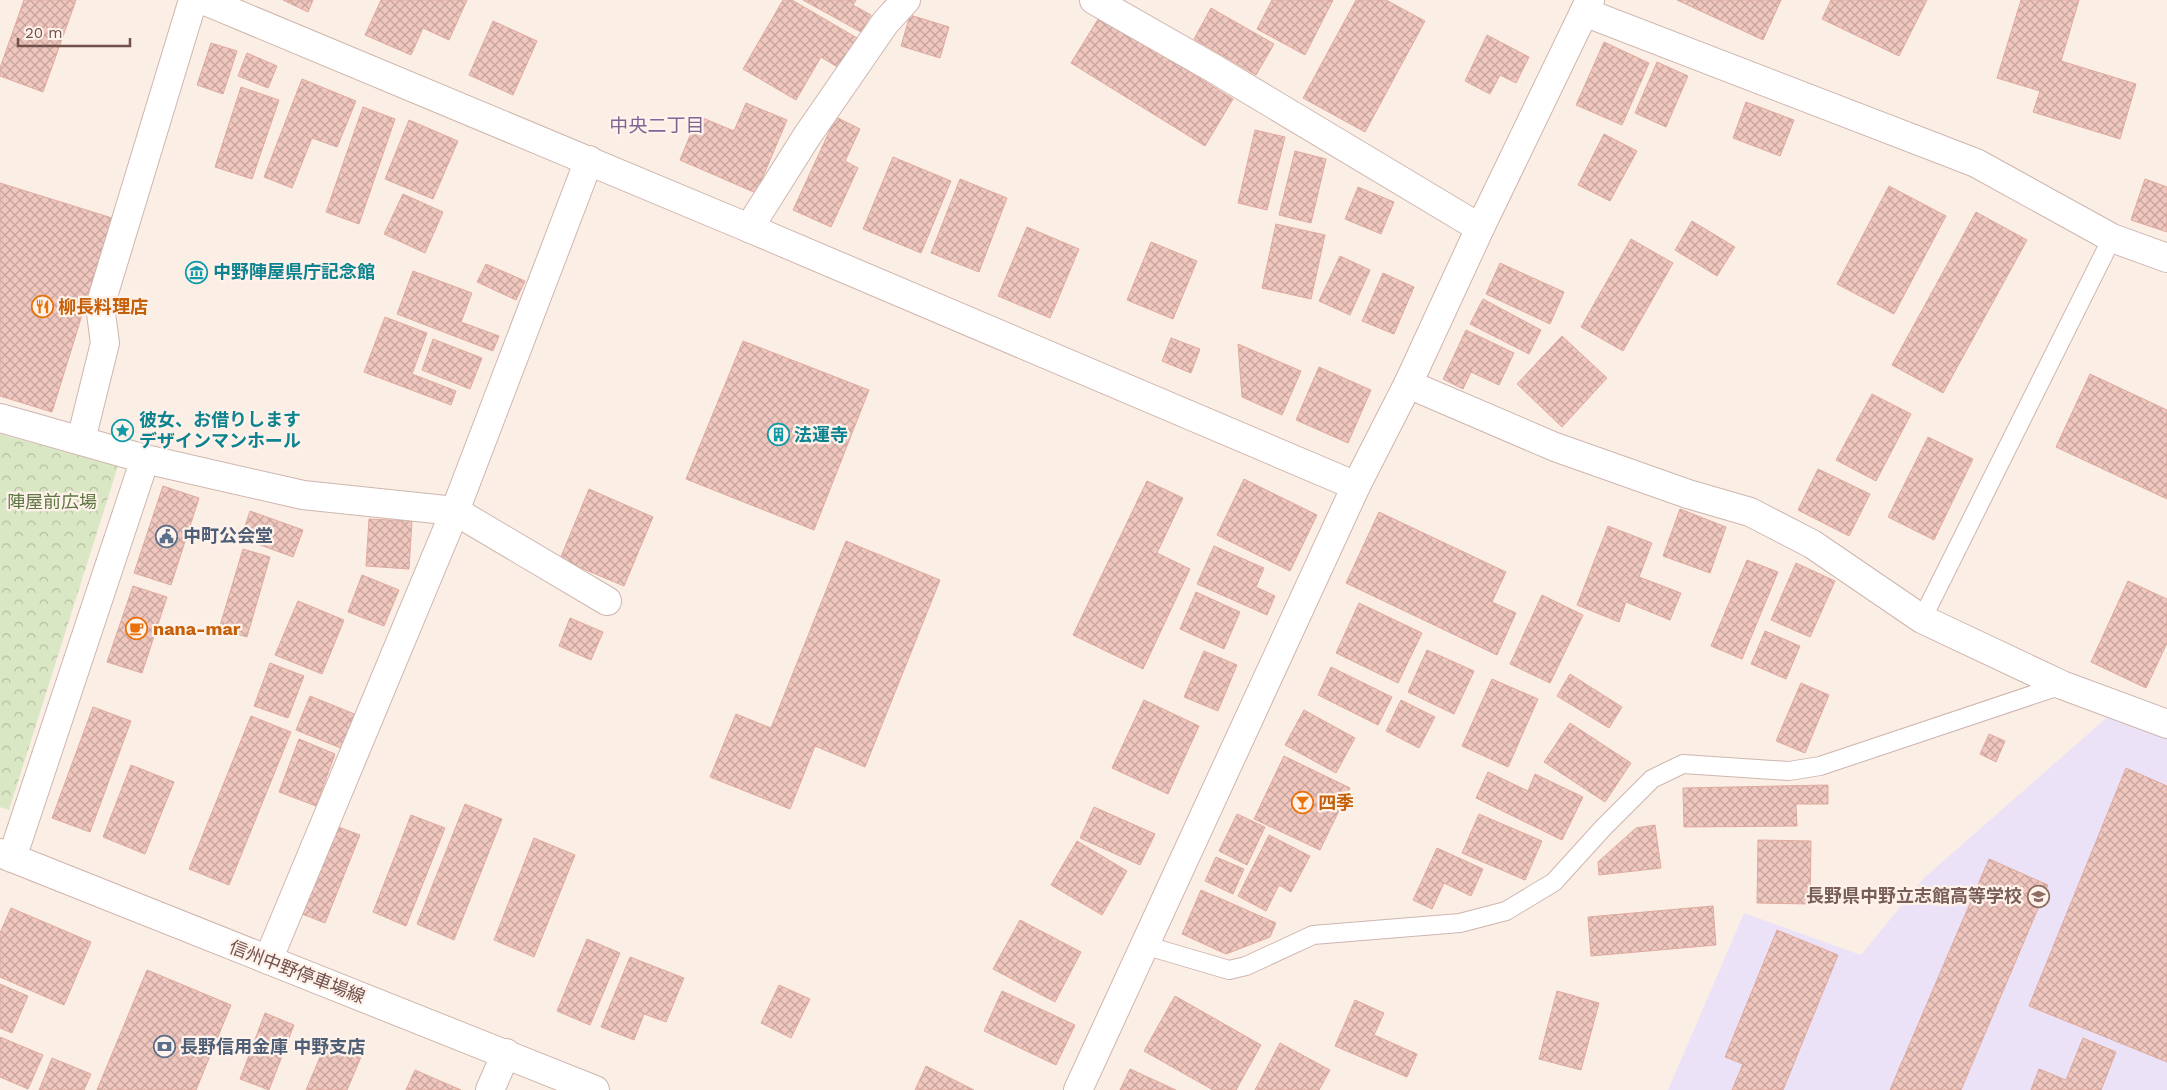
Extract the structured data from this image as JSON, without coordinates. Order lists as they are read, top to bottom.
{
  "streets": {
    "street": ["信州中野停車場線"]
  },
  "districts": ["中央二丁目"],
  "parks": ["陣屋前広場"],
  "places": {
    "museum": ["中野陣屋県庁記念館"],
    "restaurant": ["柳長料理店"],
    "place": ["彼女、お借りします デザインマンホール"],
    "building": ["法運寺"],
    "public building": ["中町公会堂"],
    "cafe": ["nana-mar"],
    "bar": ["四季"],
    "school or university": ["長野県中野立志館高等学校"],
    "bank": ["長野信用金庫 中野支店"]
  },
  "scale_bar": "20 m"
}
